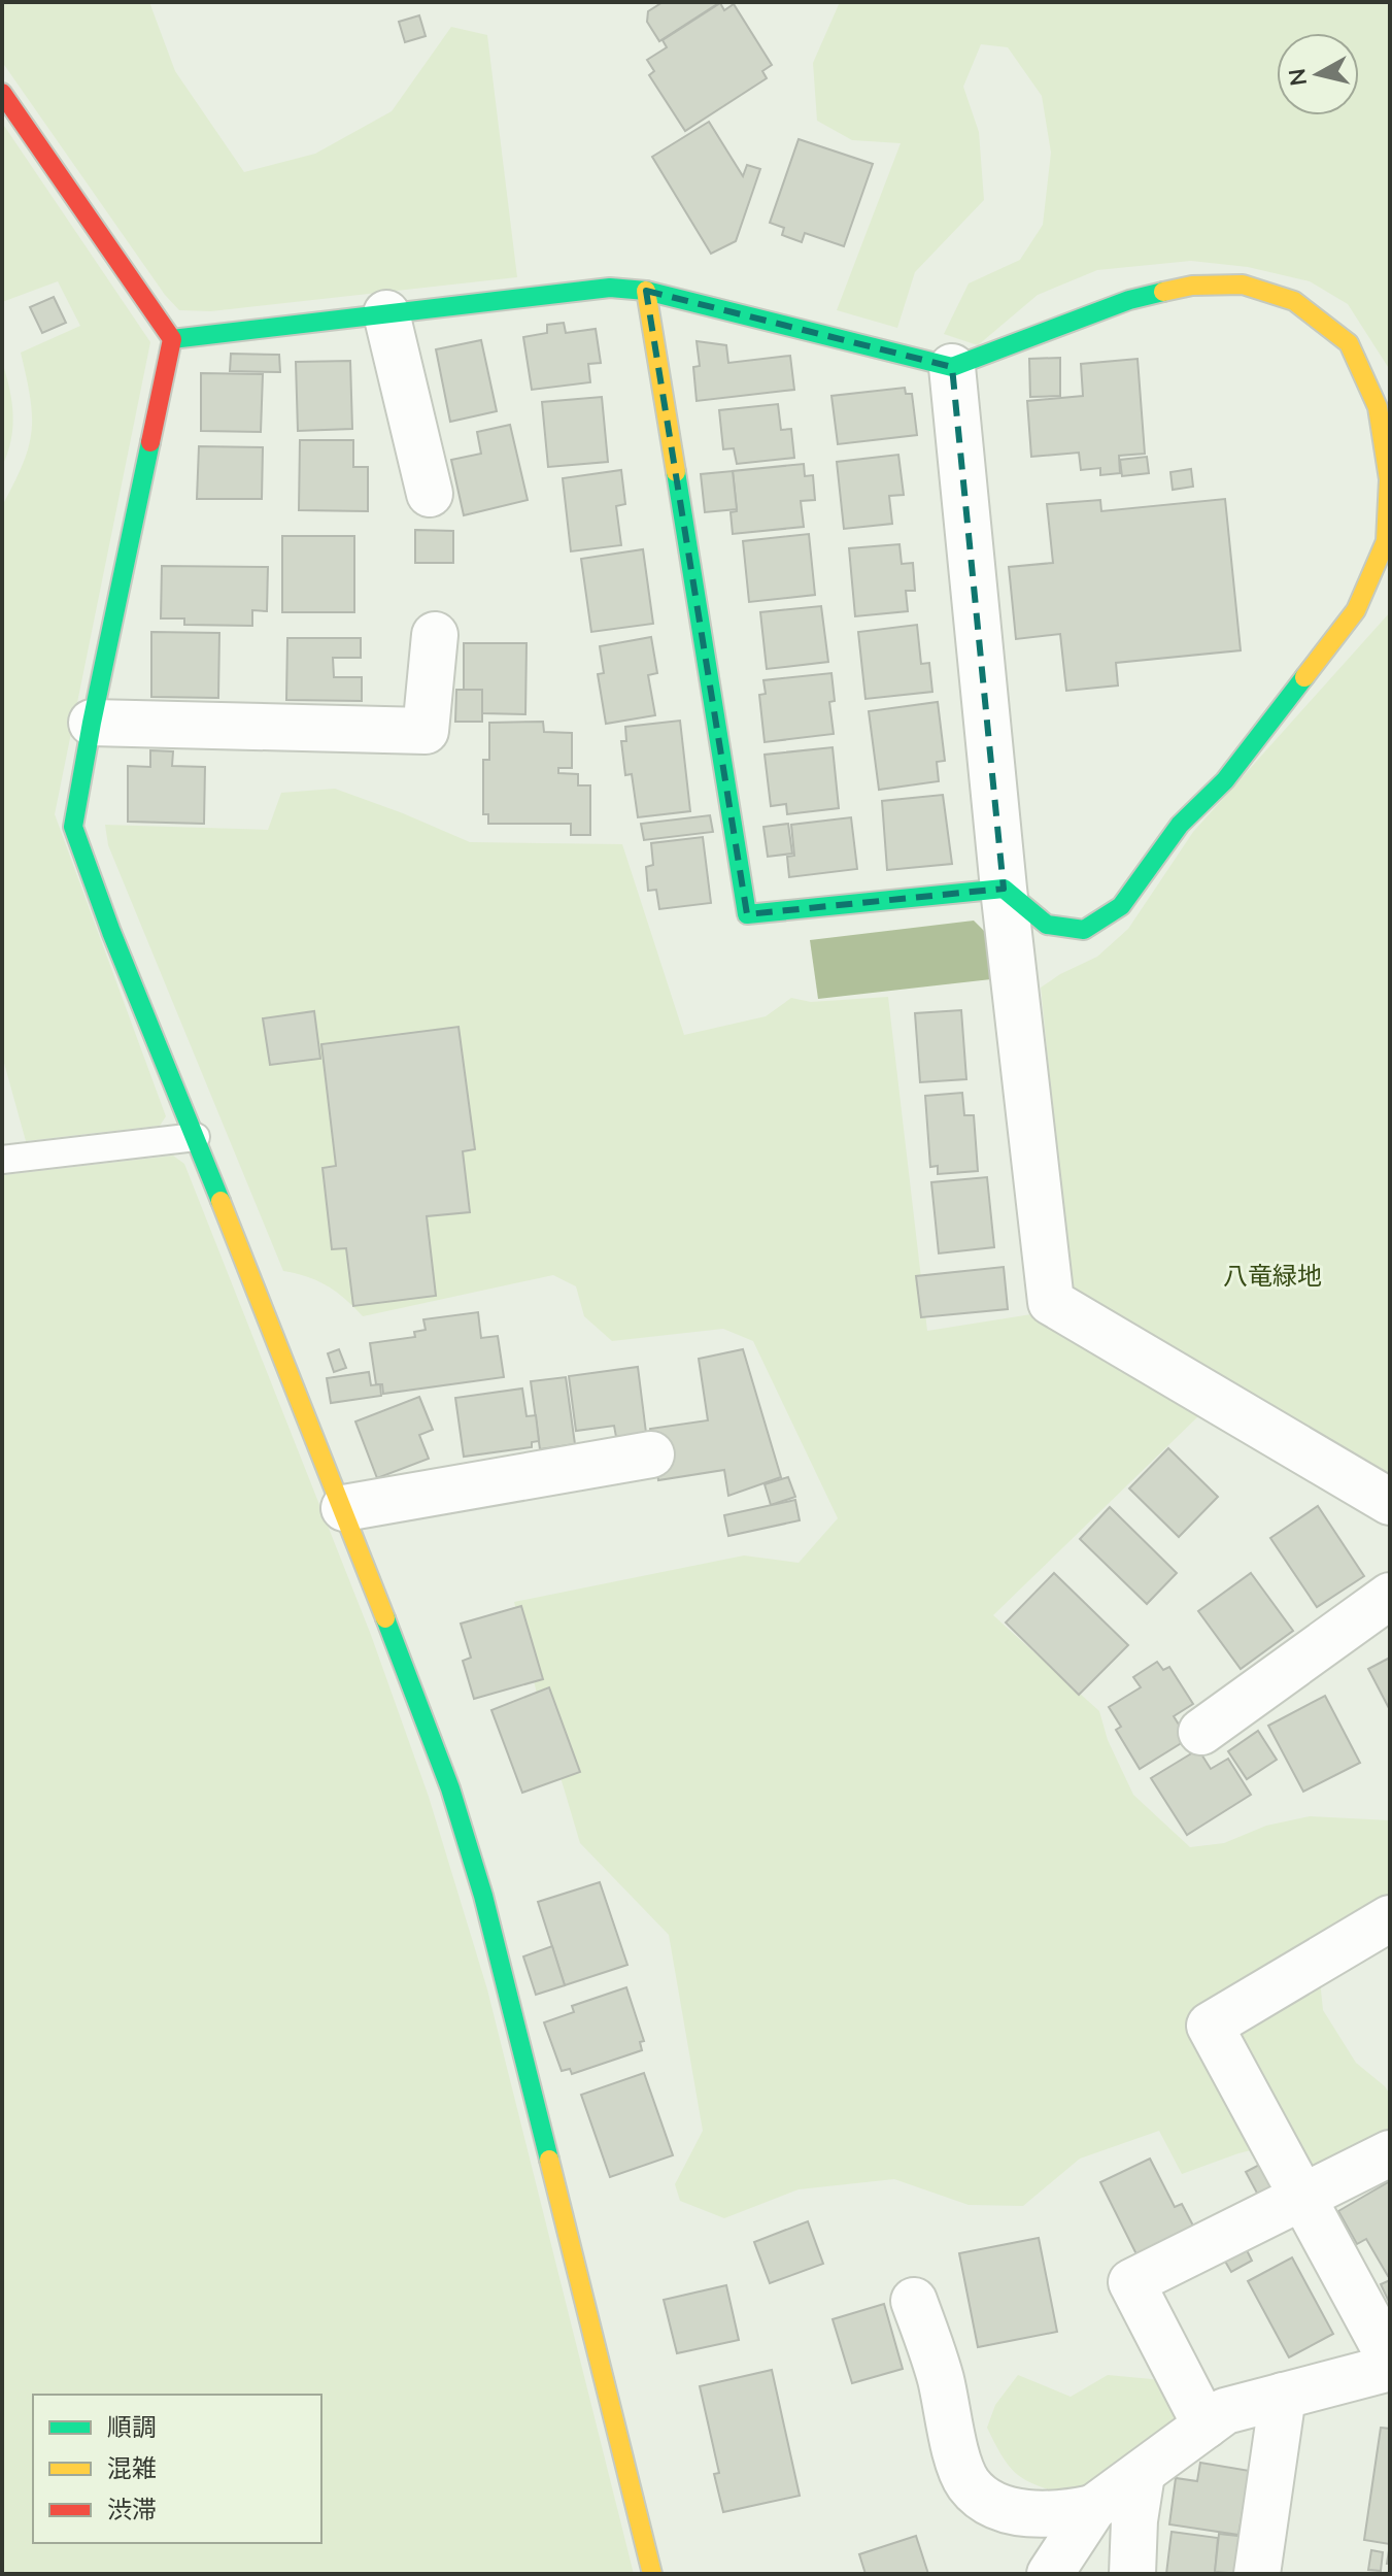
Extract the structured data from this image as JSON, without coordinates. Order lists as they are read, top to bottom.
{
  "parks": ["八竜緑地"],
  "legend": ["順調", "混雑", "渋滞"],
  "north": "left"
}
